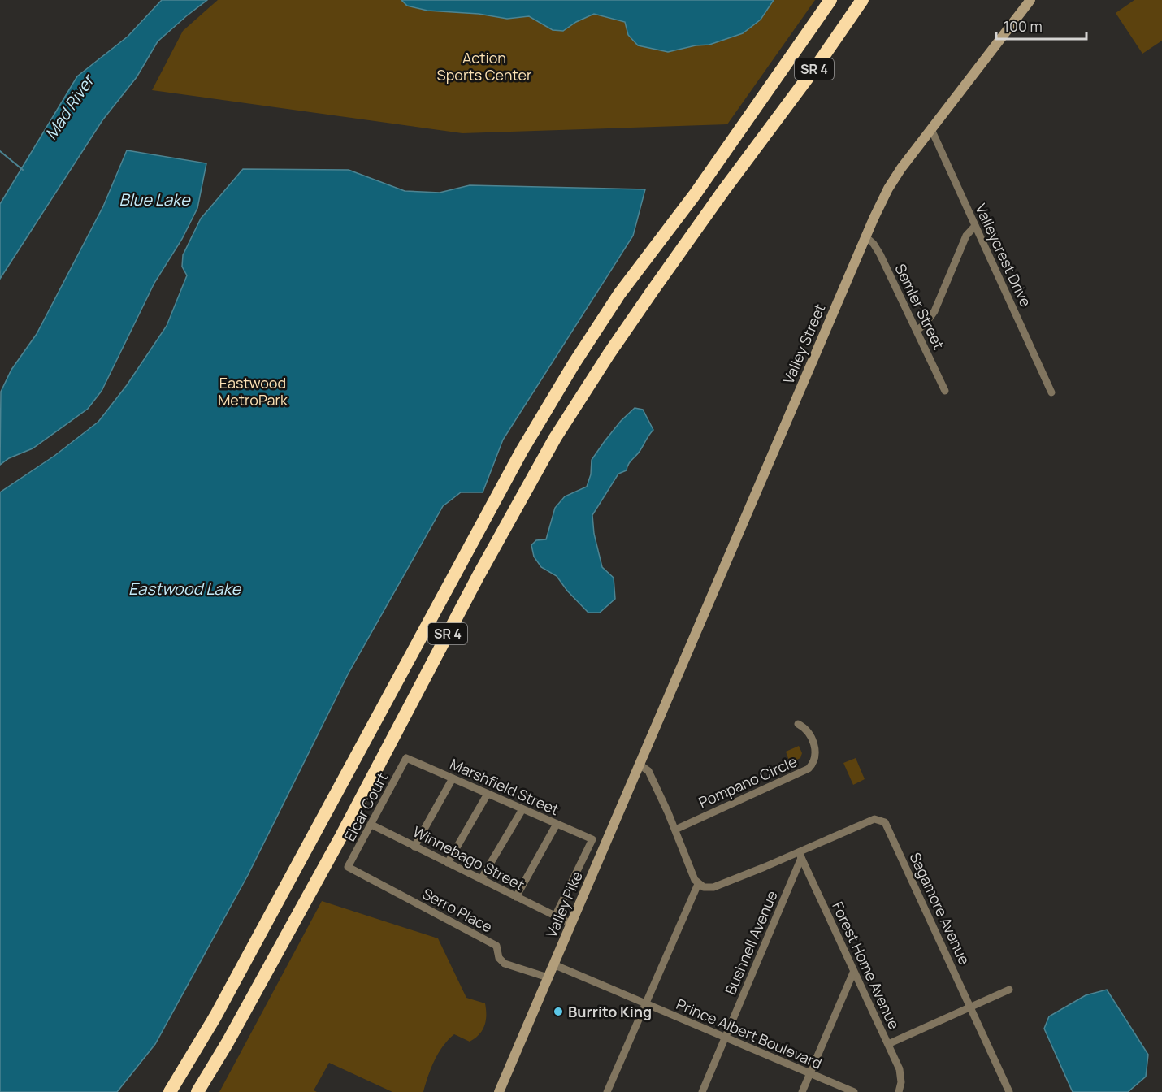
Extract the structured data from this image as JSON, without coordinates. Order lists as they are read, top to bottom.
{
  "streets": {
    "highway": ["SR 4"],
    "street": [
      "Valleycrest Drive",
      "Semler Street",
      "Valley Street",
      "Pompano Circle",
      "Marshfield Street",
      "Elcar Court",
      "Winnebago Street",
      "Valley Pike",
      "Sagamore Avenue",
      "Serro Place",
      "Bushnell Avenue",
      "Forest Home Avenue",
      "Prince Albert Boulevard"
    ]
  },
  "crossings": [
    ["Valleycrest Drive", "Valley Street"],
    ["Semler Street", "Valley Street"],
    ["Valley Street", "Valley Pike"],
    ["Marshfield Street", "Elcar Court"],
    ["Marshfield Street", "Winnebago Street"],
    ["Elcar Court", "Winnebago Street"],
    ["Elcar Court", "Serro Place"],
    ["Winnebago Street", "Valley Pike"],
    ["Valley Pike", "Serro Place"],
    ["Valley Pike", "Prince Albert Boulevard"],
    ["Sagamore Avenue", "Bushnell Avenue"],
    ["Sagamore Avenue", "Forest Home Avenue"],
    ["Bushnell Avenue", "Forest Home Avenue"],
    ["Bushnell Avenue", "Prince Albert Boulevard"]
  ],
  "water": ["Mad River", "Blue Lake", "Eastwood Lake"],
  "parks": ["Action Sports Center", "Eastwood MetroPark"],
  "places": ["Burrito King"],
  "scale_bar": "100 m"
}
